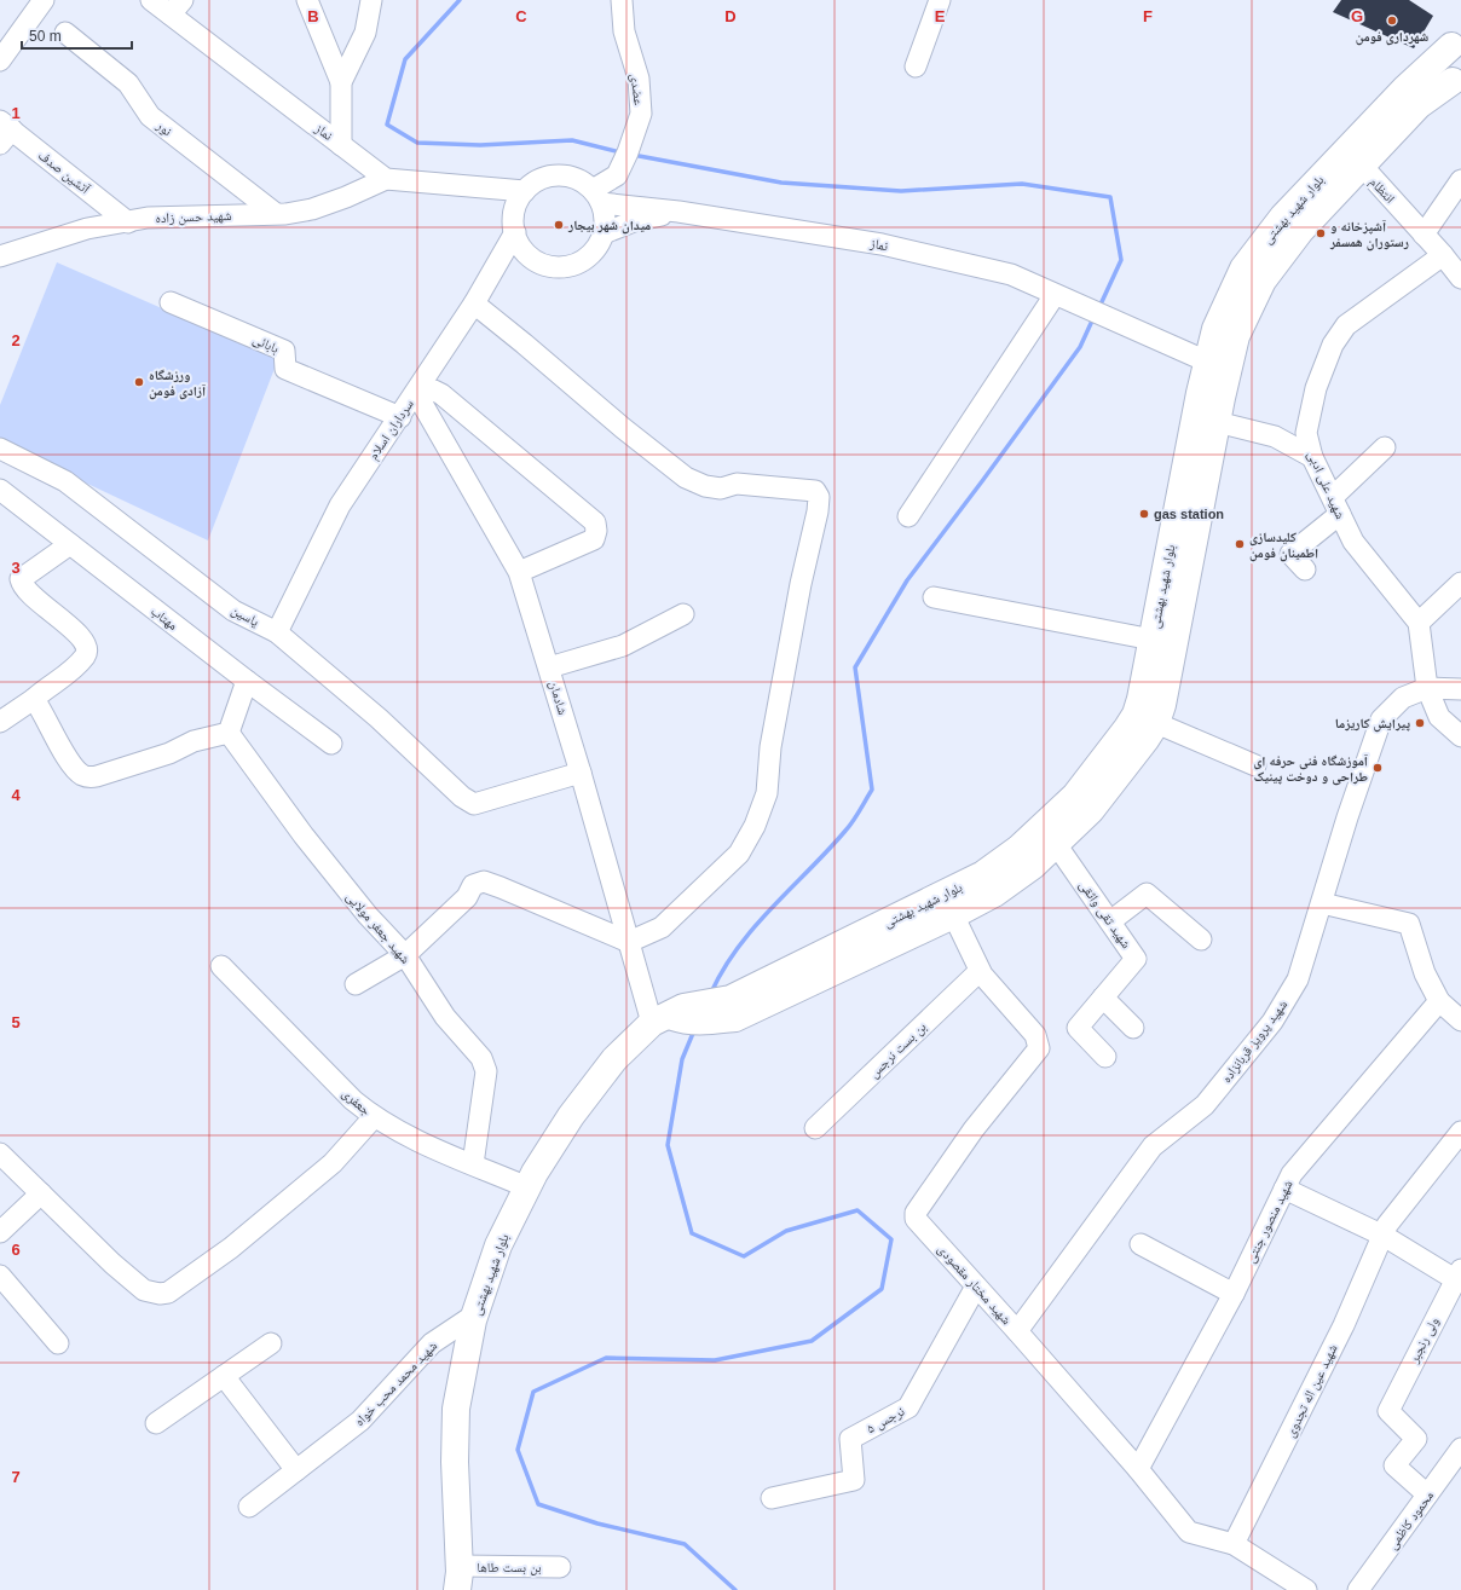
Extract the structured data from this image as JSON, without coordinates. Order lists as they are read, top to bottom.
{
  "streets": {
    "main road": ["بلوار شهید بهشتی"],
    "street": [
      "عضدی",
      "نور",
      "نماز",
      "آتشین صدف",
      "انتظام",
      "شهید حسن زاده",
      "بابائی",
      "سرداران اسلام",
      "شهید علی ادبی",
      "یاسین",
      "مهتاب",
      "شادمان",
      "شهید تقی واثقی",
      "شهید جعفر مولایی",
      "شهید پرویز قربانزاده",
      "بن بست نرجس",
      "جعفری",
      "شهید منصور جنتی",
      "شهید مختار مقصودی",
      "ولی رنجبر",
      "شهید محمد محب خواه",
      "شهید عین اله تجدوی",
      "نرجس ۵",
      "محمود کاظمی",
      "بن بست طاها"
    ]
  },
  "crossings": [
    ["عضدی", "نماز"],
    ["عضدی", "سرداران اسلام"],
    ["نور", "شهید حسن زاده"],
    ["نماز", "بلوار شهید بهشتی"],
    ["نماز", "شهید حسن زاده"],
    ["نماز", "سرداران اسلام"],
    ["آتشین صدف", "شهید حسن زاده"],
    ["انتظام", "بلوار شهید بهشتی"],
    ["انتظام", "شهید علی ادبی"],
    ["بلوار شهید بهشتی", "شادمان"],
    ["بلوار شهید بهشتی", "شهید تقی واثقی"],
    ["بلوار شهید بهشتی", "جعفری"],
    ["بلوار شهید بهشتی", "شهید مختار مقصودی"],
    ["بلوار شهید بهشتی", "شهید محمد محب خواه"],
    ["بلوار شهید بهشتی", "بن بست طاها"],
    ["بابائی", "سرداران اسلام"],
    ["سرداران اسلام", "یاسین"],
    ["سرداران اسلام", "شادمان"],
    ["یاسین", "شادمان"],
    ["شهید جعفر مولایی", "جعفری"],
    ["شهید پرویز قربانزاده", "شهید مختار مقصودی"],
    ["بن بست نرجس", "شهید مختار مقصودی"],
    ["شهید منصور جنتی", "شهید مختار مقصودی"],
    ["شهید مختار مقصودی", "شهید عین اله تجدوی"],
    ["شهید مختار مقصودی", "نرجس ۵"],
    ["ولی رنجبر", "محمود کاظمی"]
  ],
  "places": [
    "شهرداری فومن",
    "میدان شهر بیجار",
    "آشپزخانه و رستوران همسفر",
    "ورزشگاه آزادی فومن",
    "gas station",
    "کلیدسازی اطمینان فومن",
    "پیرایش کاریزما",
    "آموزشگاه فنی حرفه ای طراحی و دوخت پینیک"
  ],
  "scale_bar": "50 m",
  "grid": {
    "columns": [
      "B",
      "C",
      "D",
      "E",
      "F",
      "G"
    ],
    "rows": [
      "1",
      "2",
      "3",
      "4",
      "5",
      "6",
      "7"
    ]
  }
}
